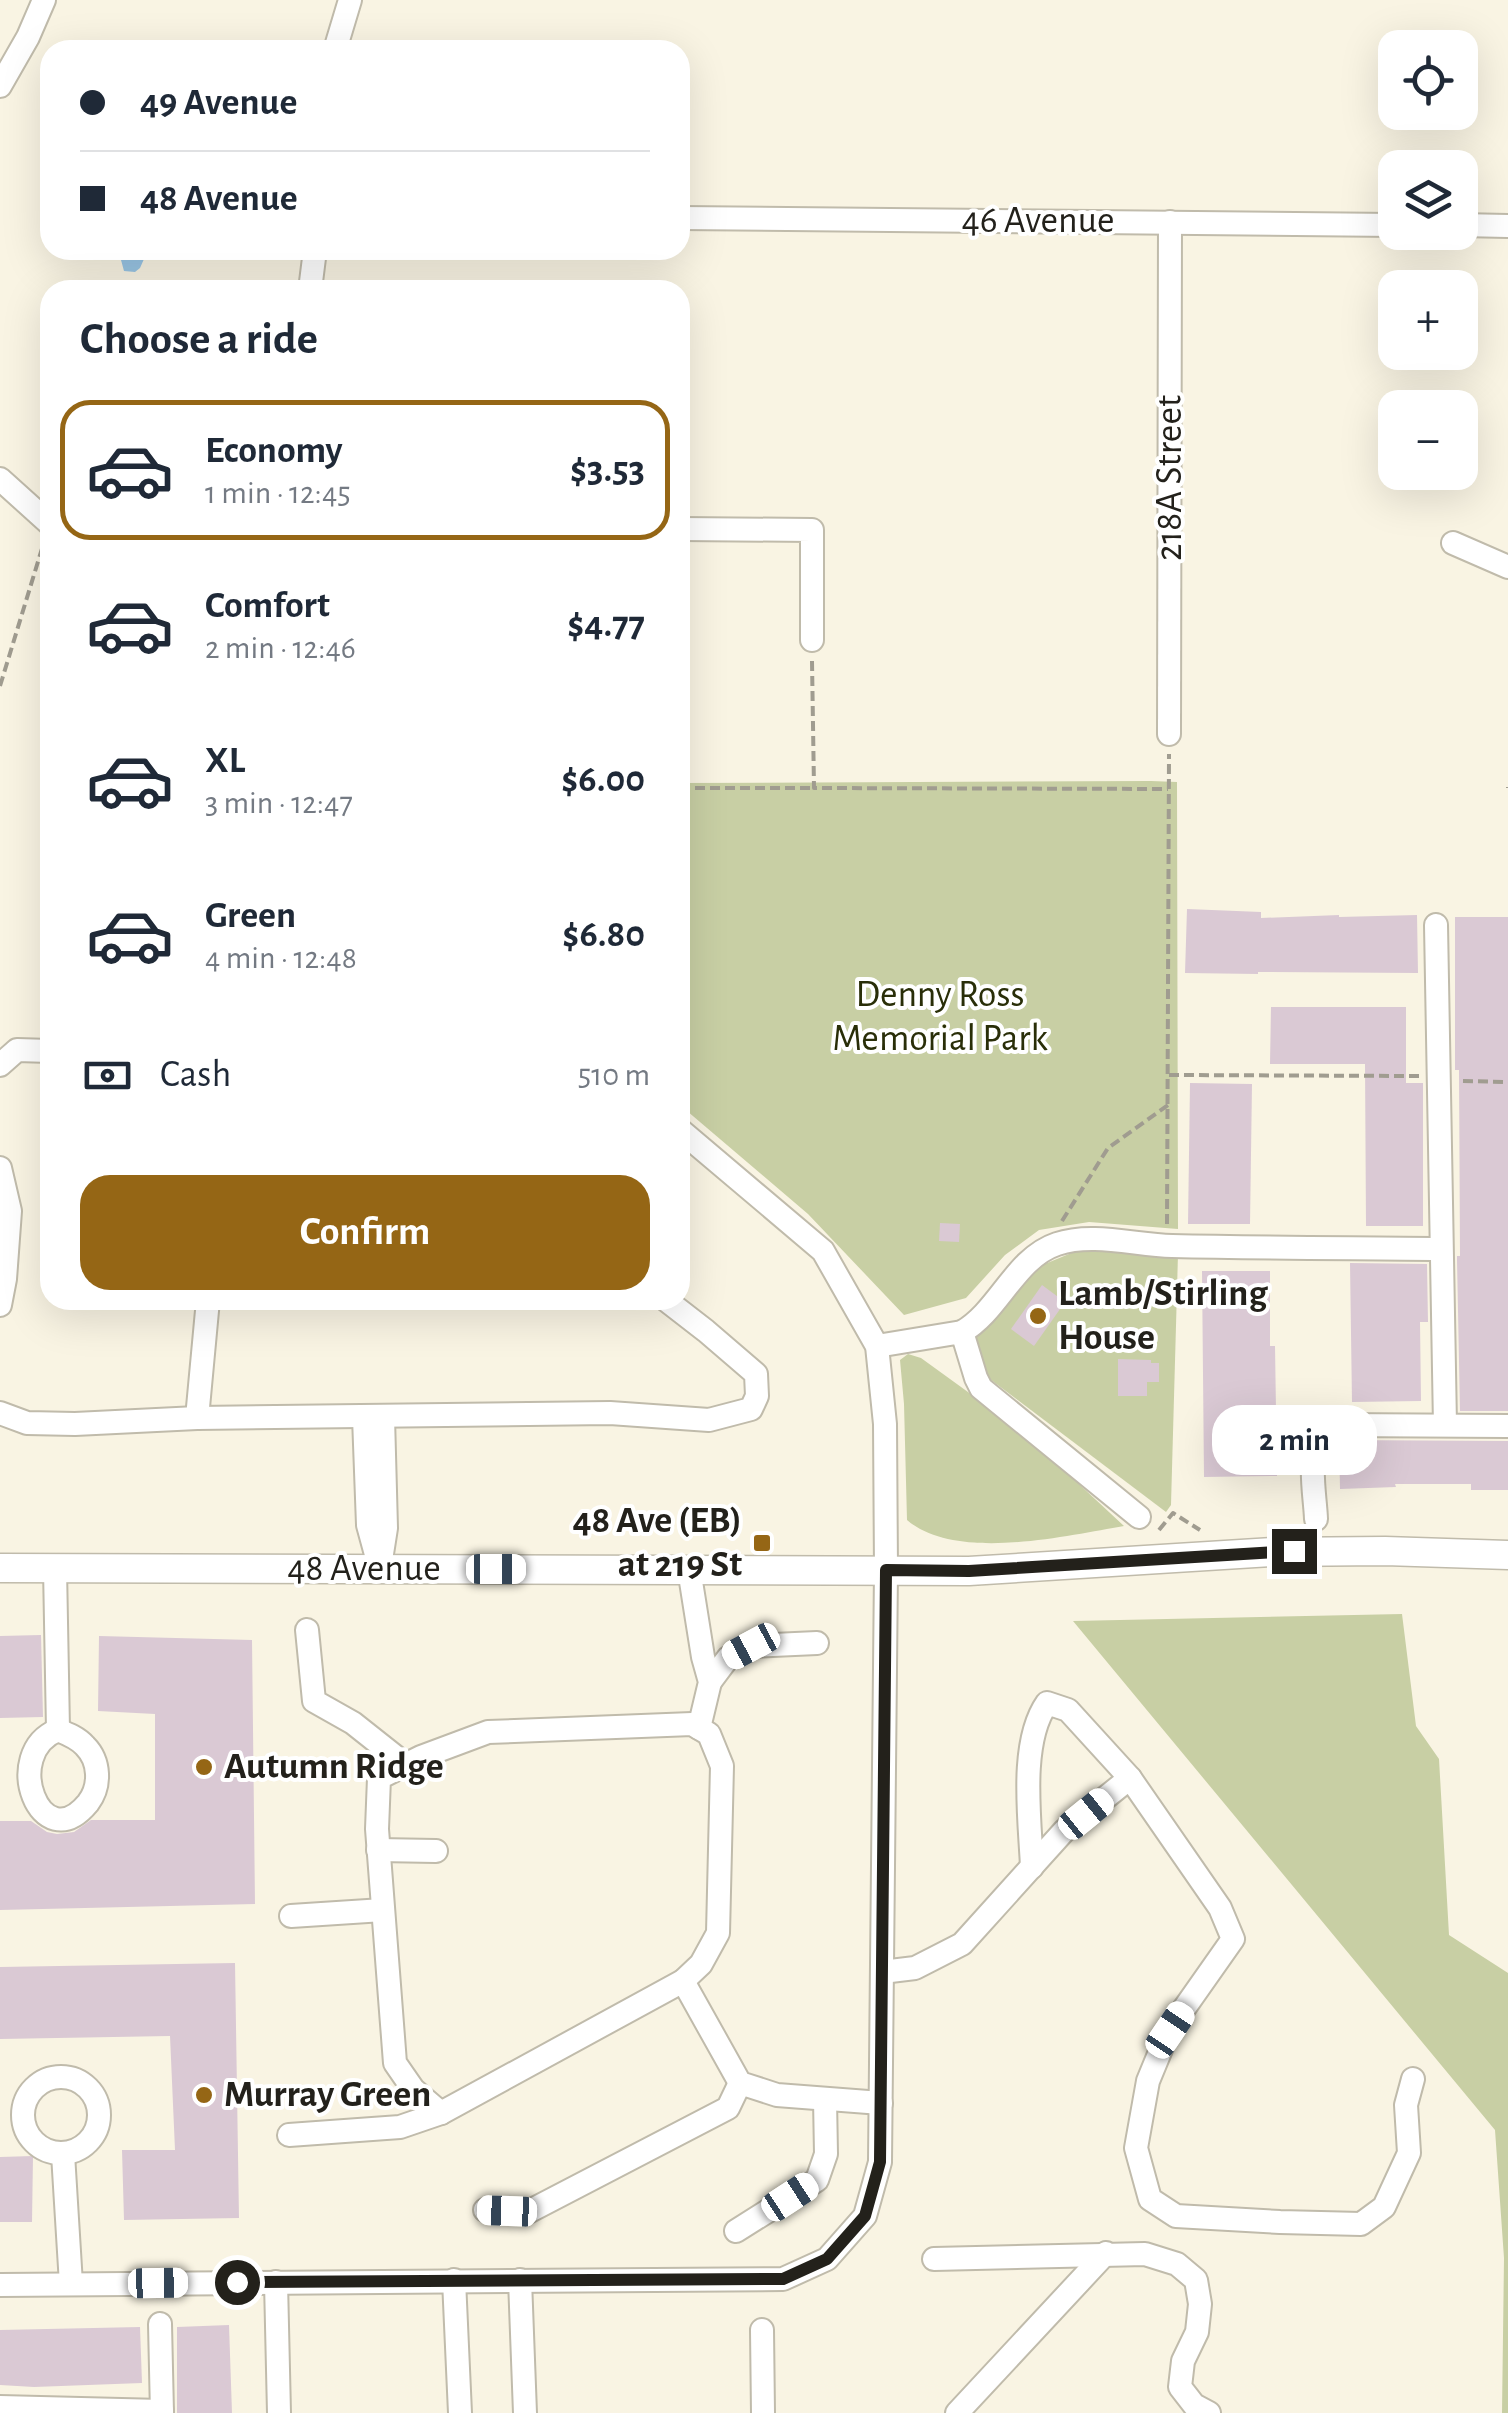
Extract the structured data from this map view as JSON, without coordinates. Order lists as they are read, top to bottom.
{
  "streets": {
    "main road": ["48 Avenue"],
    "street": ["46 Avenue", "218A Street"]
  },
  "crossings": [
    ["46 Avenue", "218A Street"]
  ],
  "parks": ["Denny Ross Memorial Park"],
  "places": {
    "other": ["Lamb/Stirling House", "Autumn Ridge", "Murray Green"],
    "transit": ["48 Ave (EB) at 219 St"]
  },
  "page": {
    "map_buttons": ["+", "−"],
    "banner": ["49 Avenue", "48 Avenue"],
    "heading": "Choose a ride",
    "list": [
      {
        "name": "Economy",
        "note": "1 min · 12:45",
        "value": "$3.53"
      },
      {
        "name": "Comfort",
        "note": "2 min · 12:46",
        "value": "$4.77"
      },
      {
        "name": "XL",
        "note": "3 min · 12:47",
        "value": "$6.00"
      },
      {
        "name": "Green",
        "note": "4 min · 12:48",
        "value": "$6.80"
      }
    ],
    "pay": ["Cash", "510 m"],
    "buttons": "Confirm",
    "bubble": "2 min"
  }
}
